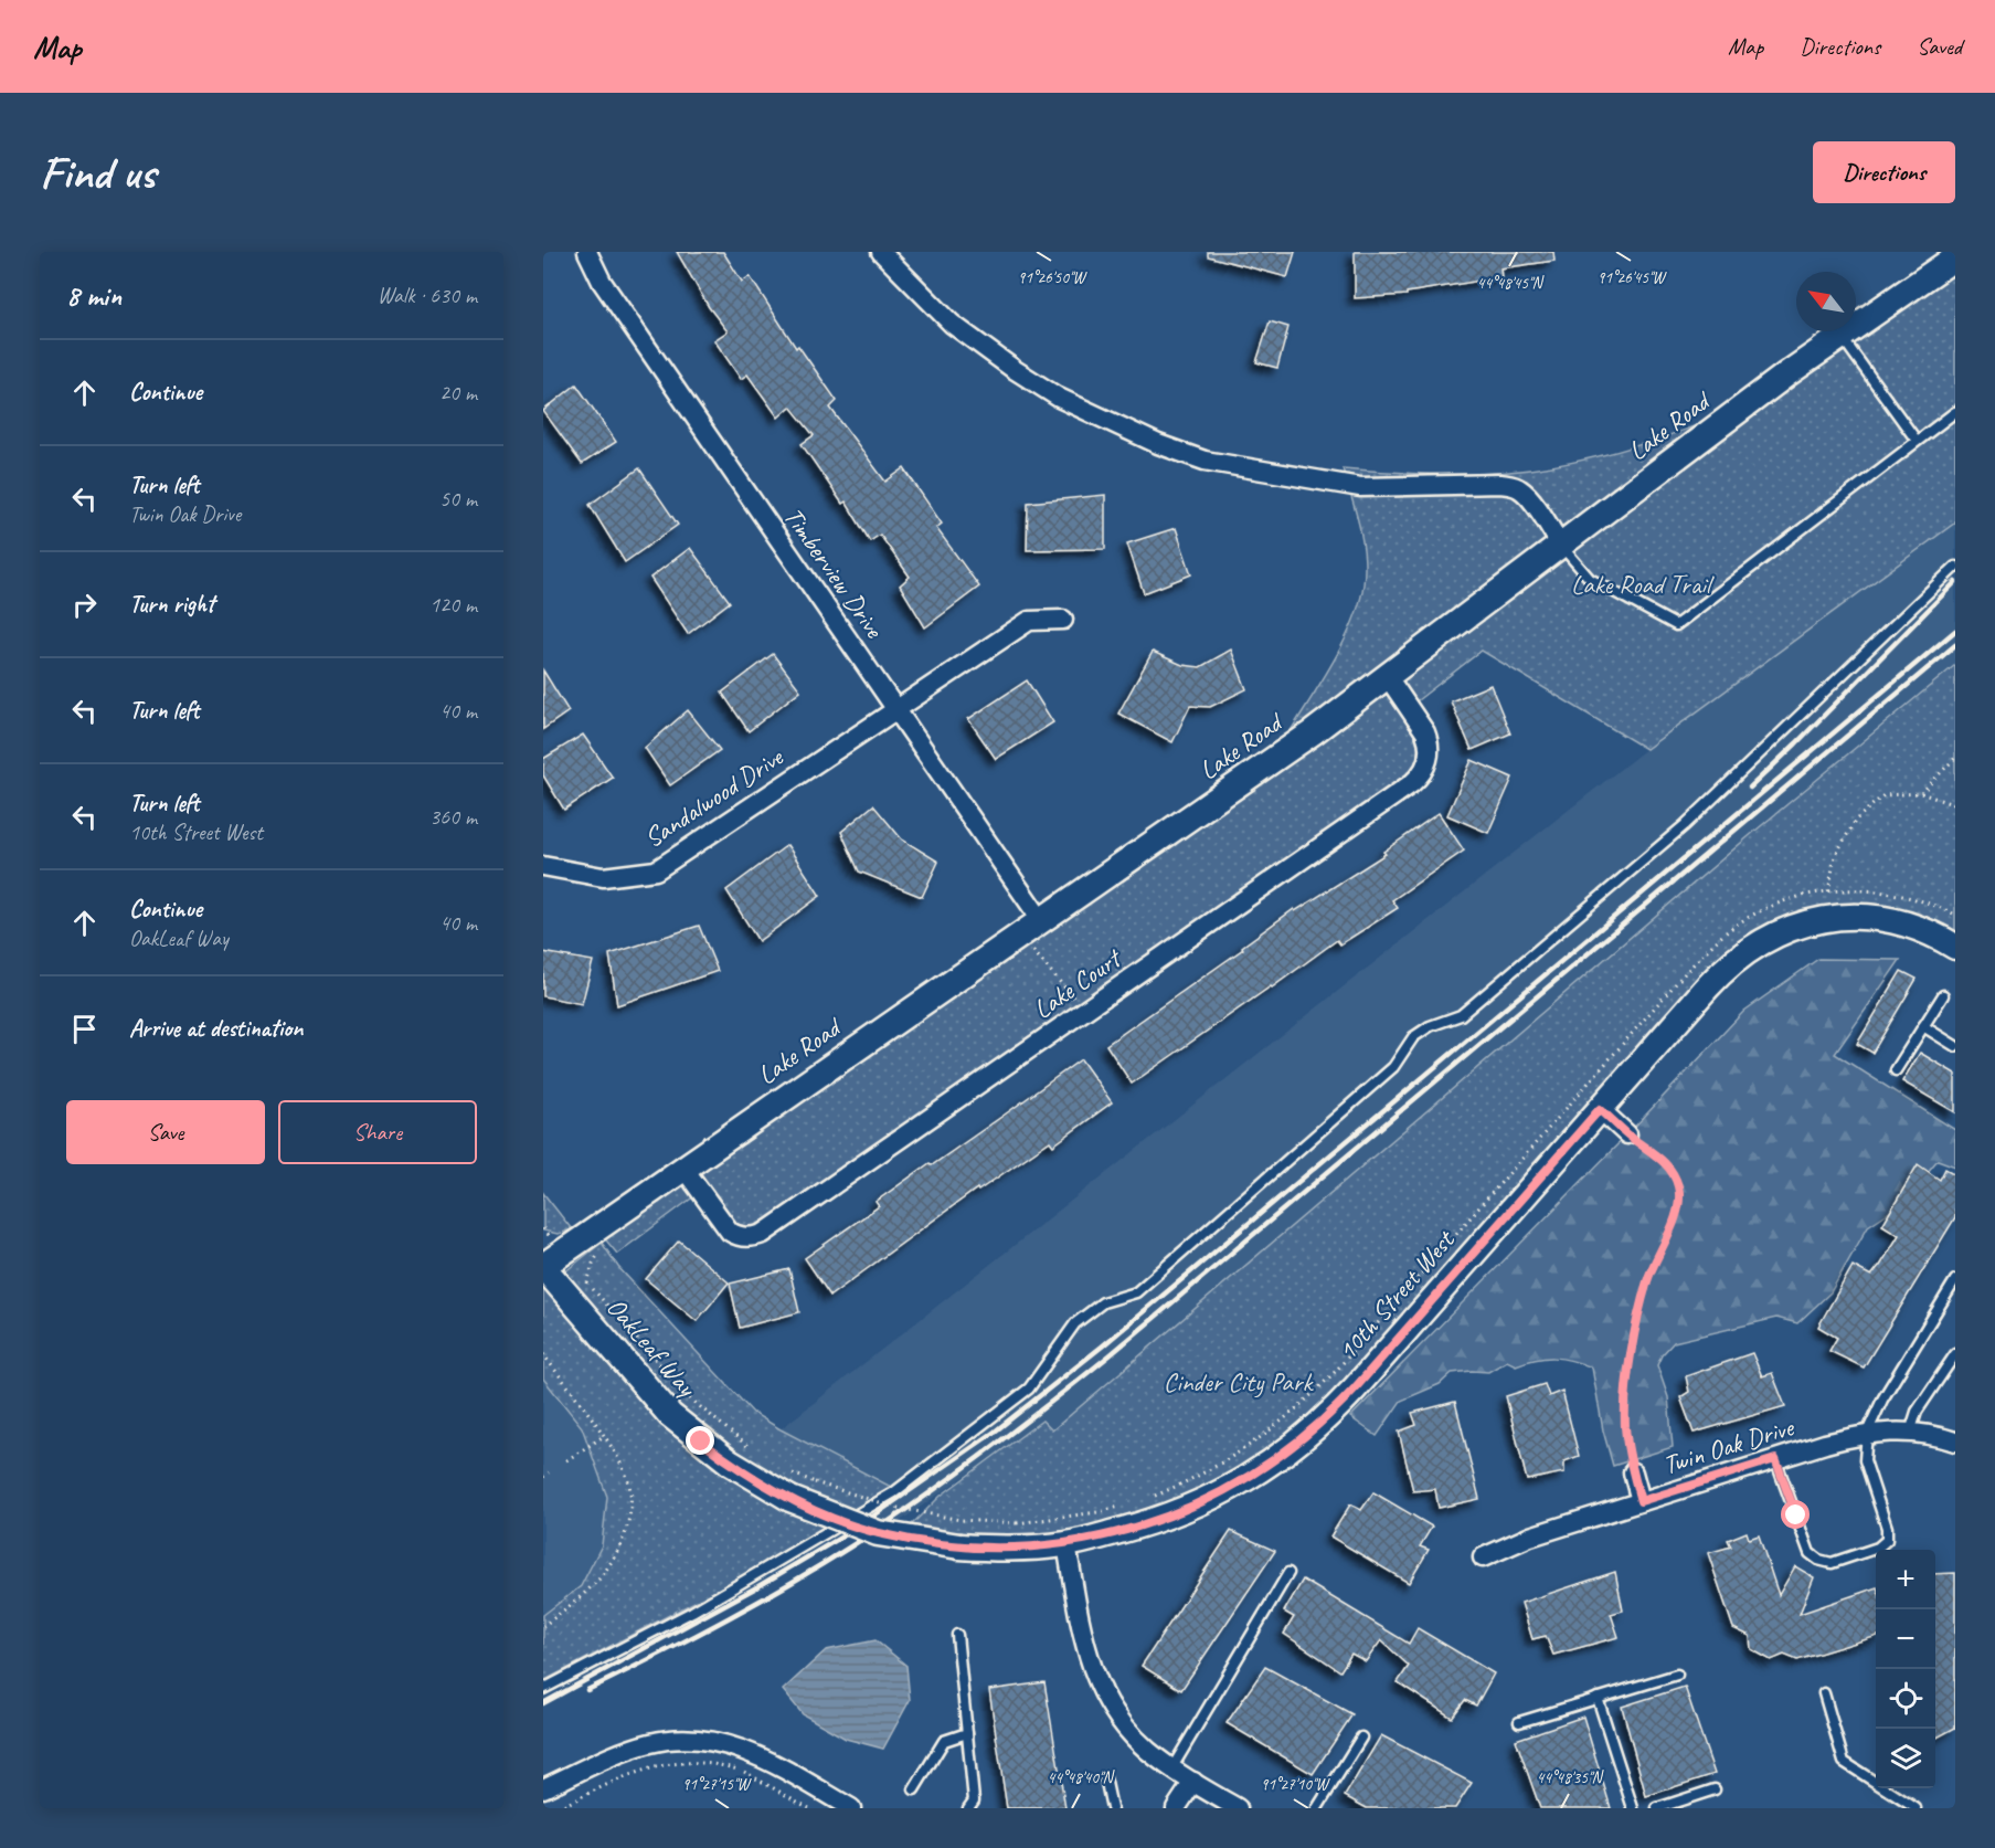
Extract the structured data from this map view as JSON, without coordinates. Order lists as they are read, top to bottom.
{
  "streets": {
    "street": [
      "Lake Road",
      "Timberview Drive",
      "Sandalwood Drive",
      "Lake Court",
      "10th Street West",
      "OakLeaf Way",
      "Twin Oak Drive"
    ]
  },
  "crossings": [
    ["Lake Road", "Timberview Drive"],
    ["Lake Road", "Lake Court"],
    ["Lake Road", "OakLeaf Way"],
    ["Timberview Drive", "Sandalwood Drive"],
    ["10th Street West", "OakLeaf Way"]
  ],
  "parks": ["Lake Road Trail", "Cinder City Park"],
  "north": "top left",
  "page": {
    "header": "Map",
    "nav": ["Map", "Directions", "Saved"],
    "buttons": [
      "Directions",
      ["Save", "Share"]
    ],
    "title": "Find us",
    "heading": ["8 min", "Walk · 630 m"],
    "list": [
      ["Continue", "20 m"],
      ["Turn left", "Twin Oak Drive", "50 m"],
      ["Turn right", "120 m"],
      ["Turn left", "40 m"],
      ["Turn left", "10th Street West", "360 m"],
      ["Continue", "OakLeaf Way", "40 m"],
      "Arrive at destination"
    ],
    "map_buttons": ["+", "−"]
  },
  "coordinates": [
    "91°26'50\"W",
    "91°26'45\"W",
    "44°48'45\"N",
    "44°48'40\"N",
    "44°48'35\"N",
    "91°27'15\"W",
    "91°27'10\"W"
  ]
}
